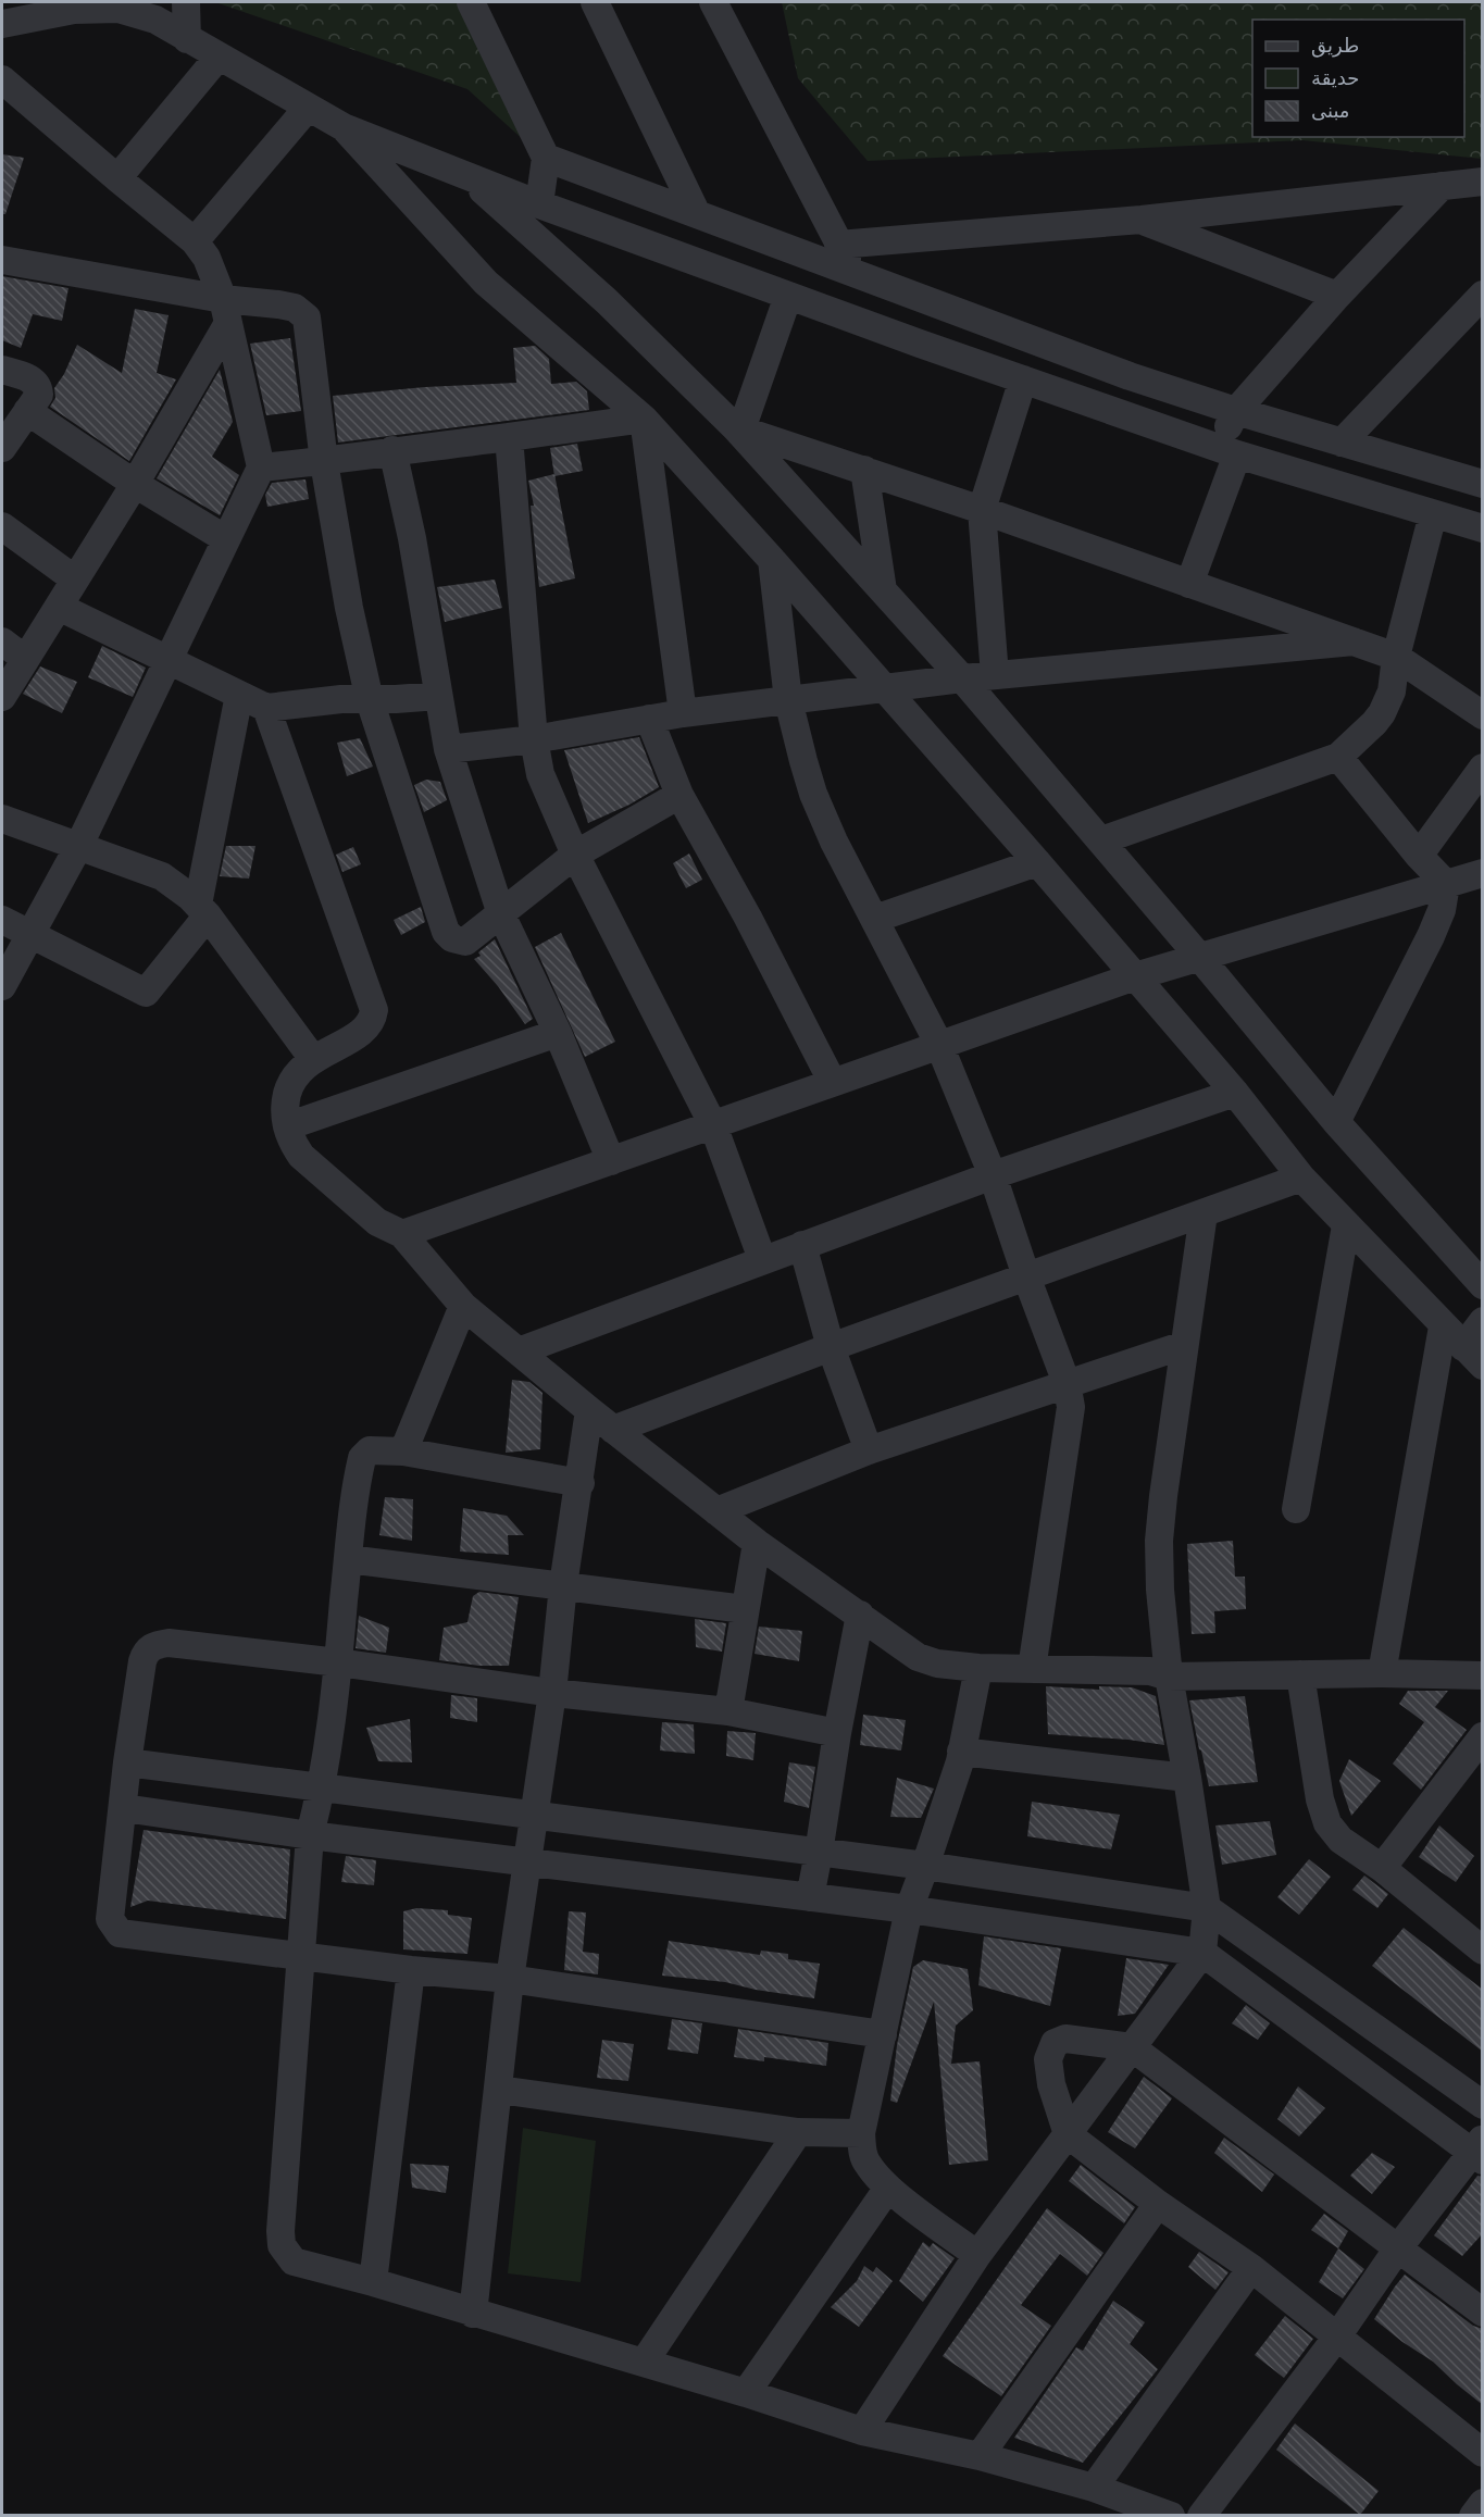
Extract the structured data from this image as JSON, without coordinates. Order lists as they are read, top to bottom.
{
  "legend": ["طريق", "حديقة", "مبنى"]
}
